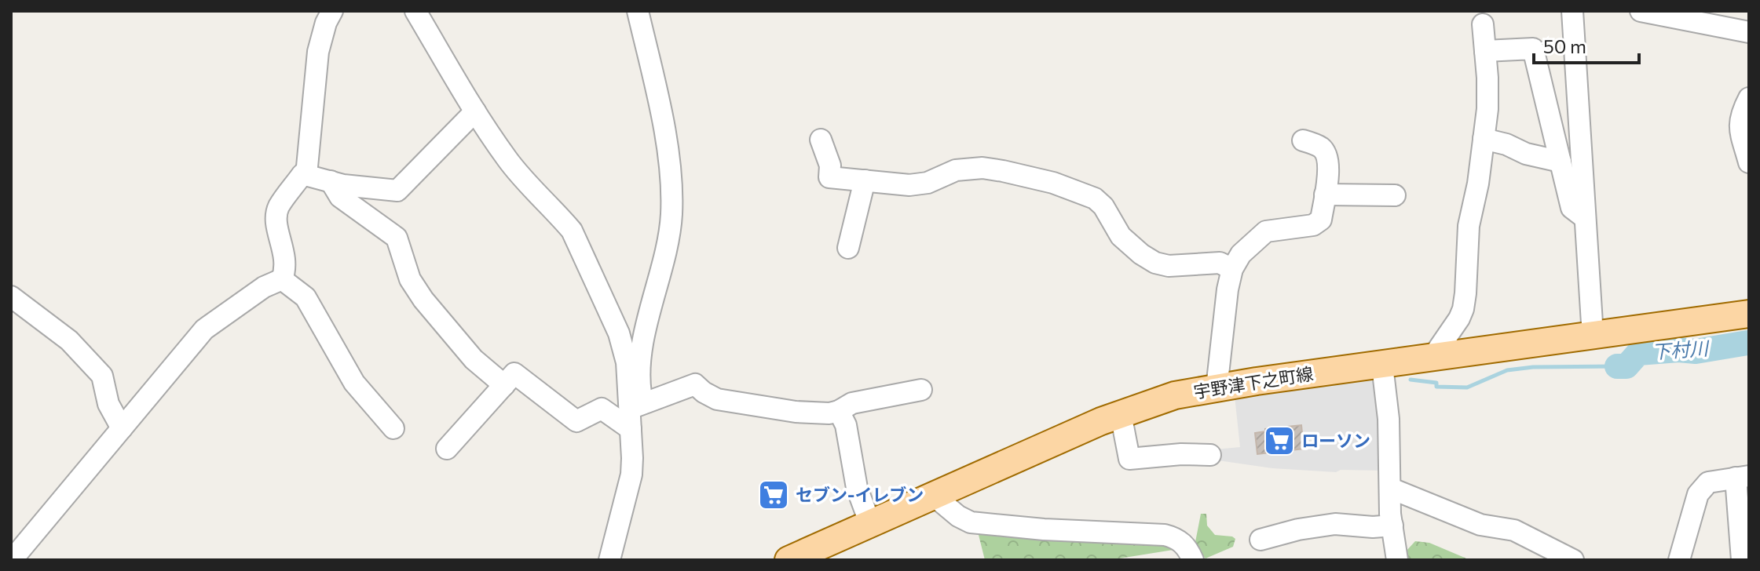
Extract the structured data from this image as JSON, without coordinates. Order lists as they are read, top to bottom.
{
  "streets": {
    "main road": ["宇野津下之町線"]
  },
  "water": ["下村川"],
  "places": {
    "supermarket": ["ローソン", "セブン-イレブン"]
  },
  "scale_bar": "50 m"
}
